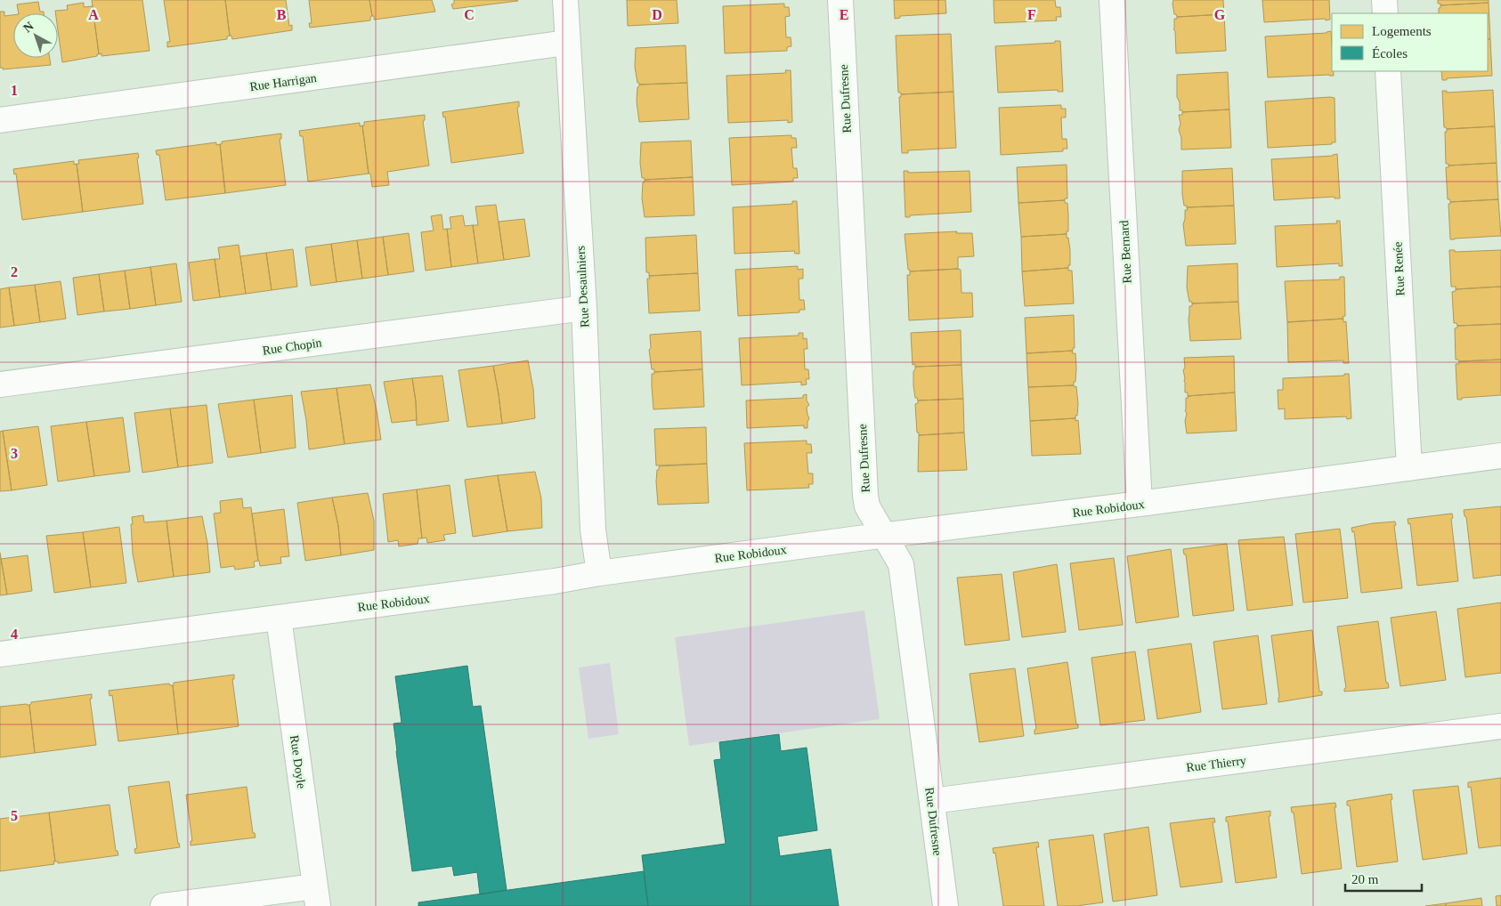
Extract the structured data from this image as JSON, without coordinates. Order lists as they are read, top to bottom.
{
  "streets": {
    "street": [
      "Rue Harrigan",
      "Rue Dufresne",
      "Rue Bernard",
      "Rue Renée",
      "Rue Desaulniers",
      "Rue Chopin",
      "Rue Robidoux",
      "Rue Doyle",
      "Rue Thierry"
    ]
  },
  "crossings": [
    ["Rue Harrigan", "Rue Desaulniers"],
    ["Rue Dufresne", "Rue Robidoux"],
    ["Rue Dufresne", "Rue Thierry"],
    ["Rue Bernard", "Rue Robidoux"],
    ["Rue Renée", "Rue Robidoux"],
    ["Rue Desaulniers", "Rue Chopin"],
    ["Rue Desaulniers", "Rue Robidoux"],
    ["Rue Robidoux", "Rue Doyle"]
  ],
  "legend": ["Logements", "Écoles"],
  "scale_bar": "20 m",
  "north": "top left",
  "grid": {
    "columns": [
      "A",
      "B",
      "C",
      "D",
      "E",
      "F",
      "G"
    ],
    "rows": [
      "1",
      "2",
      "3",
      "4",
      "5"
    ]
  }
}
